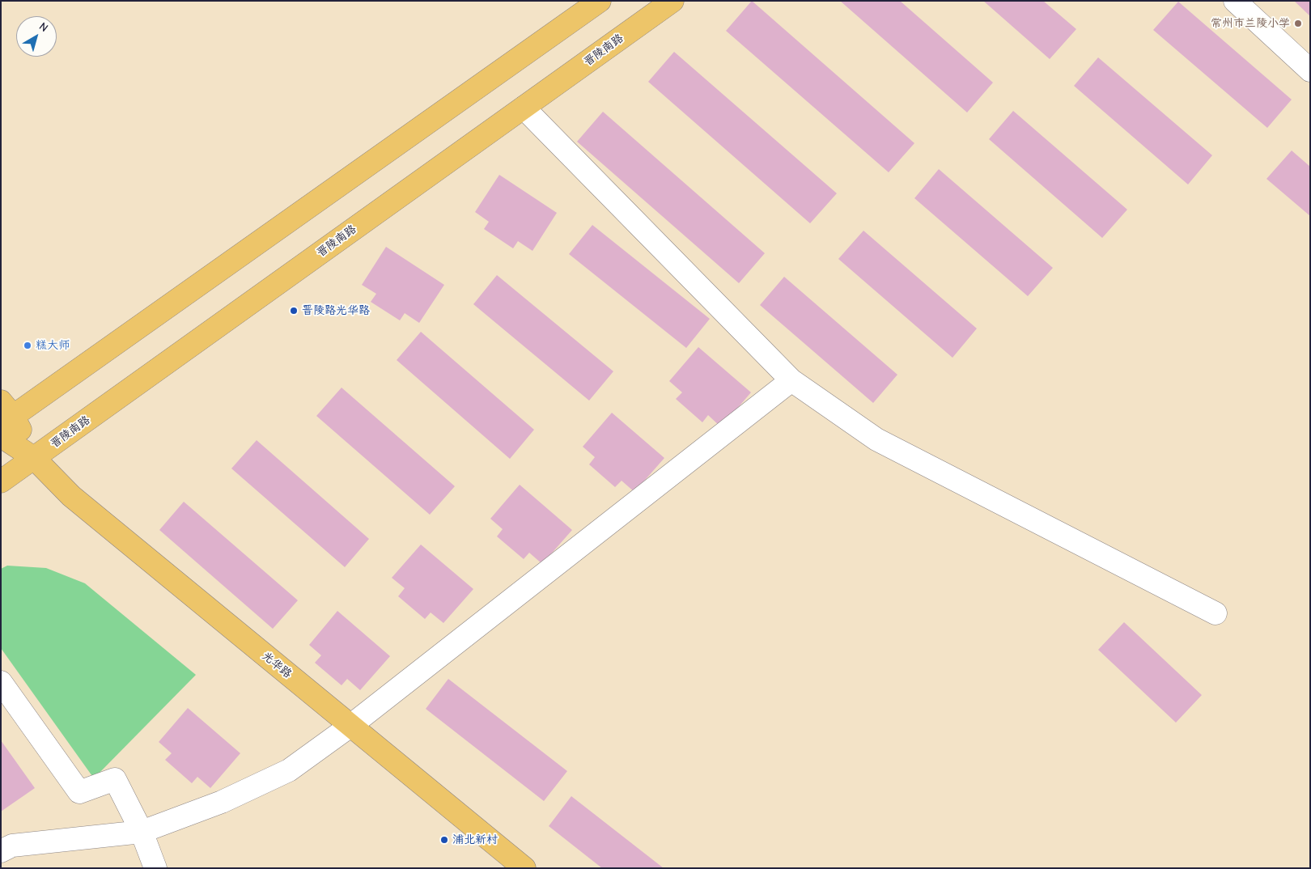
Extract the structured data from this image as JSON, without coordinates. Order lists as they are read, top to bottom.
{
  "streets": {
    "main road": ["晋陵南路", "光华路"]
  },
  "crossings": [
    ["晋陵南路", "光华路"]
  ],
  "places": [
    "常州市兰陵小学",
    "晋陵路光华路",
    "糕大师",
    "浦北新村"
  ],
  "north": "top right"
}
